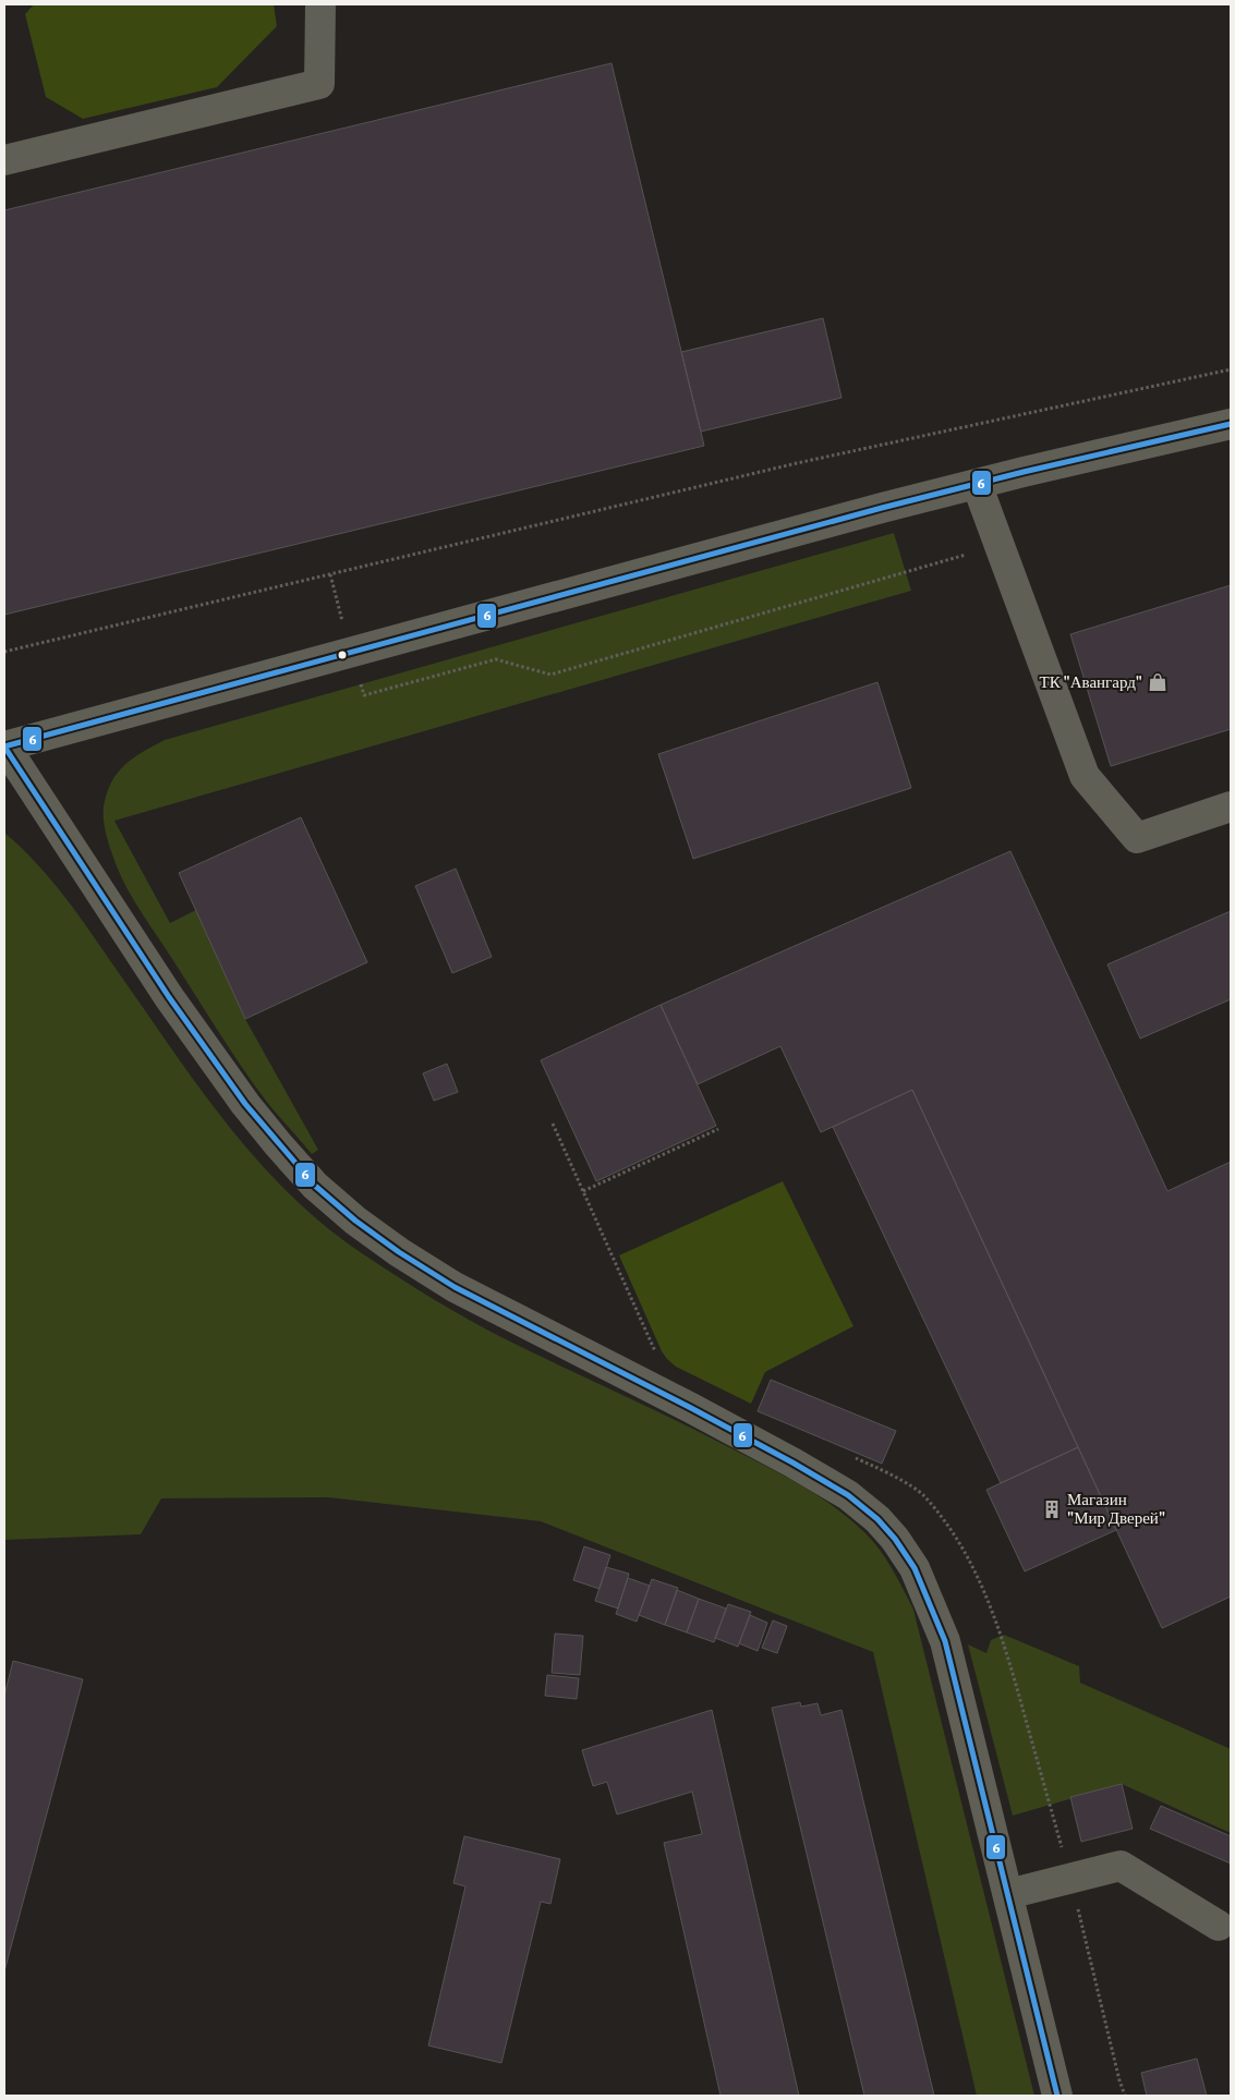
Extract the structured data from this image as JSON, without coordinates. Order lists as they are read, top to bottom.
{
  "places": {
    "shop": ["ТК \"Авангард\""],
    "building": ["Магазин \"Мир Дверей\""]
  },
  "lines": ["transit line 6"]
}
